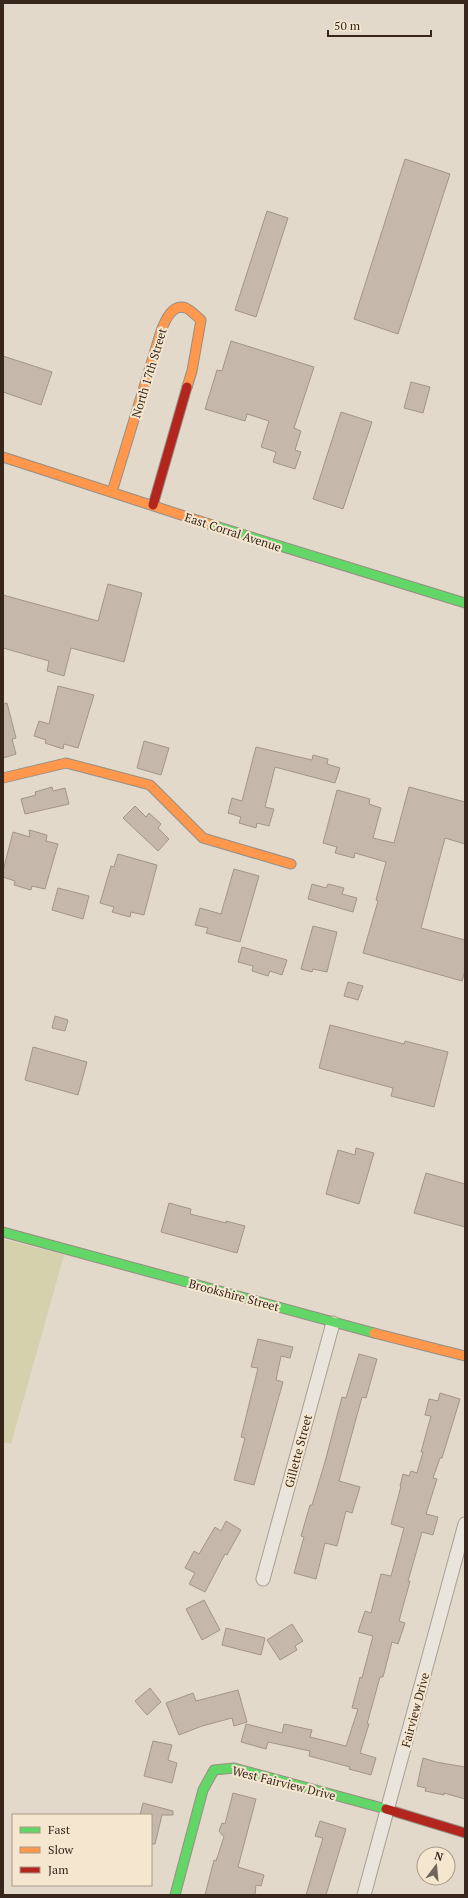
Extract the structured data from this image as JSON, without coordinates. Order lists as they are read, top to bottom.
{
  "streets": {
    "street": [
      "North 17th Street",
      "East Corral Avenue",
      "Brookshire Street",
      "Gillette Street",
      "Fairview Drive",
      "West Fairview Drive"
    ]
  },
  "crossings": [
    ["North 17th Street", "East Corral Avenue"],
    ["Brookshire Street", "Gillette Street"],
    ["Fairview Drive", "West Fairview Drive"]
  ],
  "legend": ["Fast", "Slow", "Jam"],
  "scale_bar": "50 m",
  "north": "top"
}
